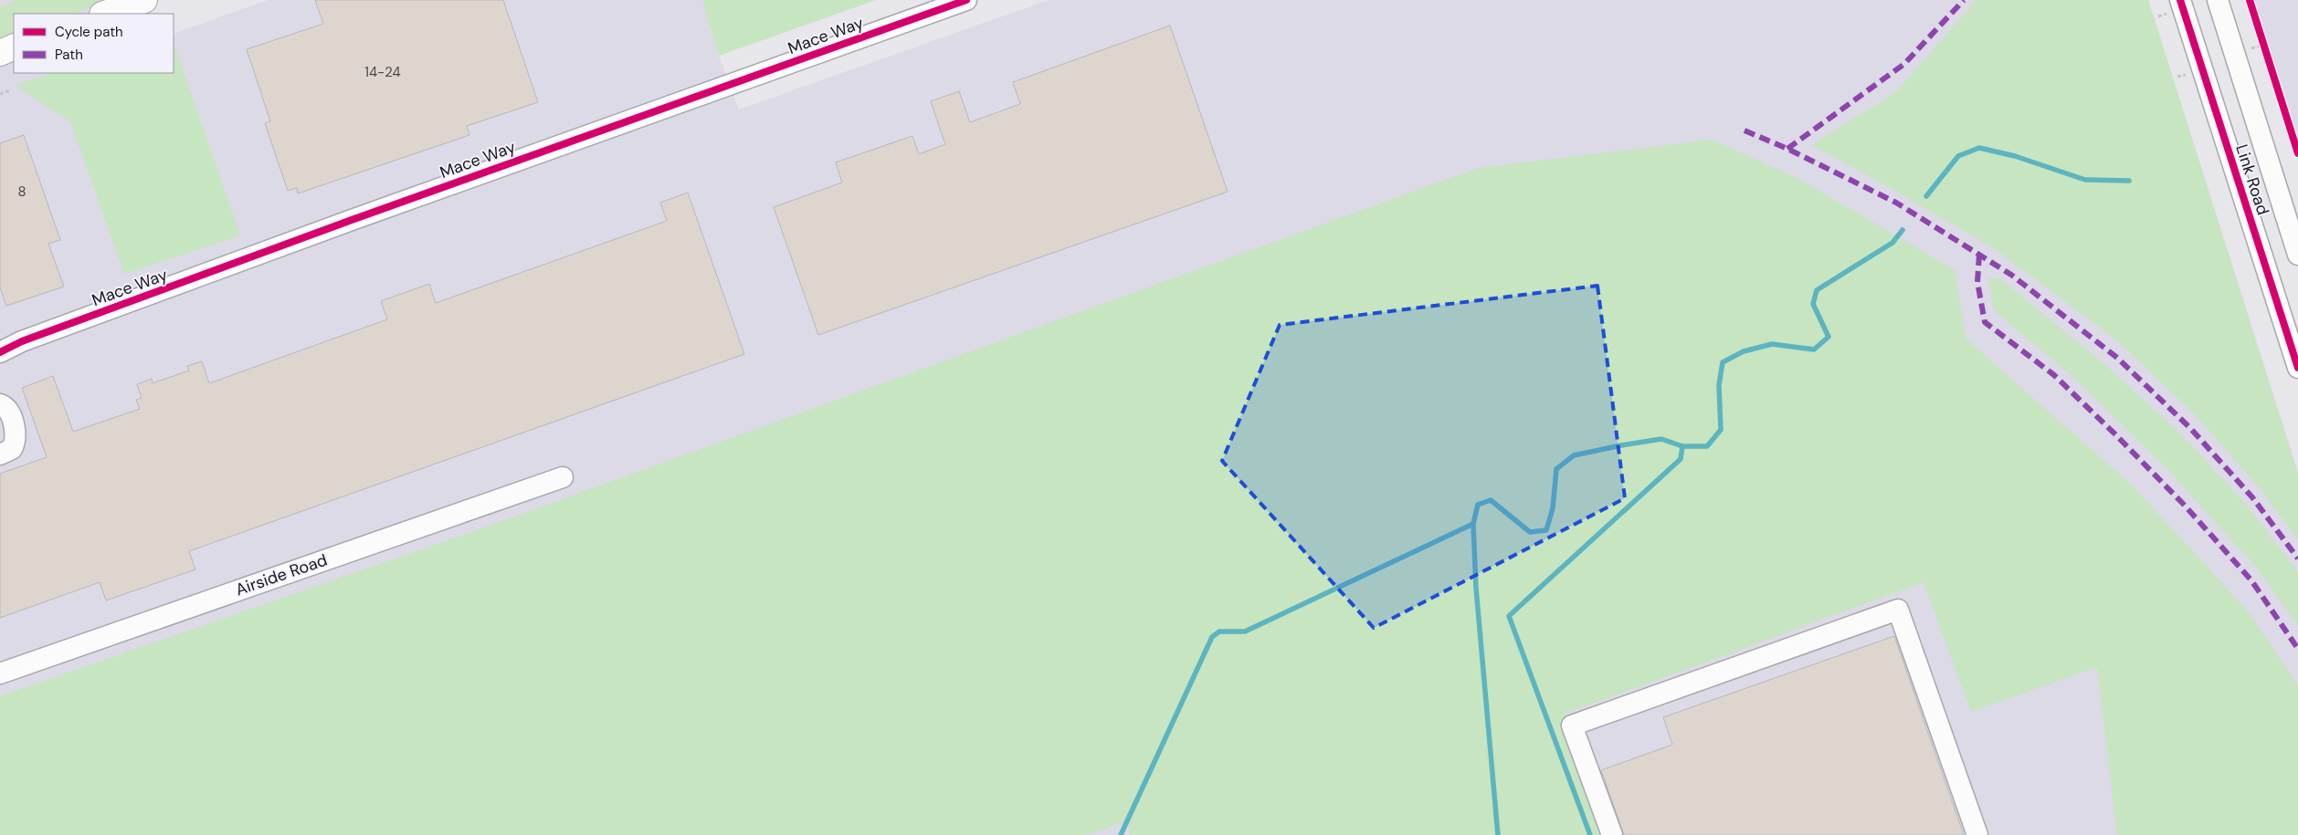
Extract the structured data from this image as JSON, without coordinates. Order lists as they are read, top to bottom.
{
  "streets": {
    "street": ["Mace Way", "Link Road", "Airside Road"]
  },
  "house_numbers": ["14-24", "8"],
  "legend": ["Cycle path", "Path"]
}
